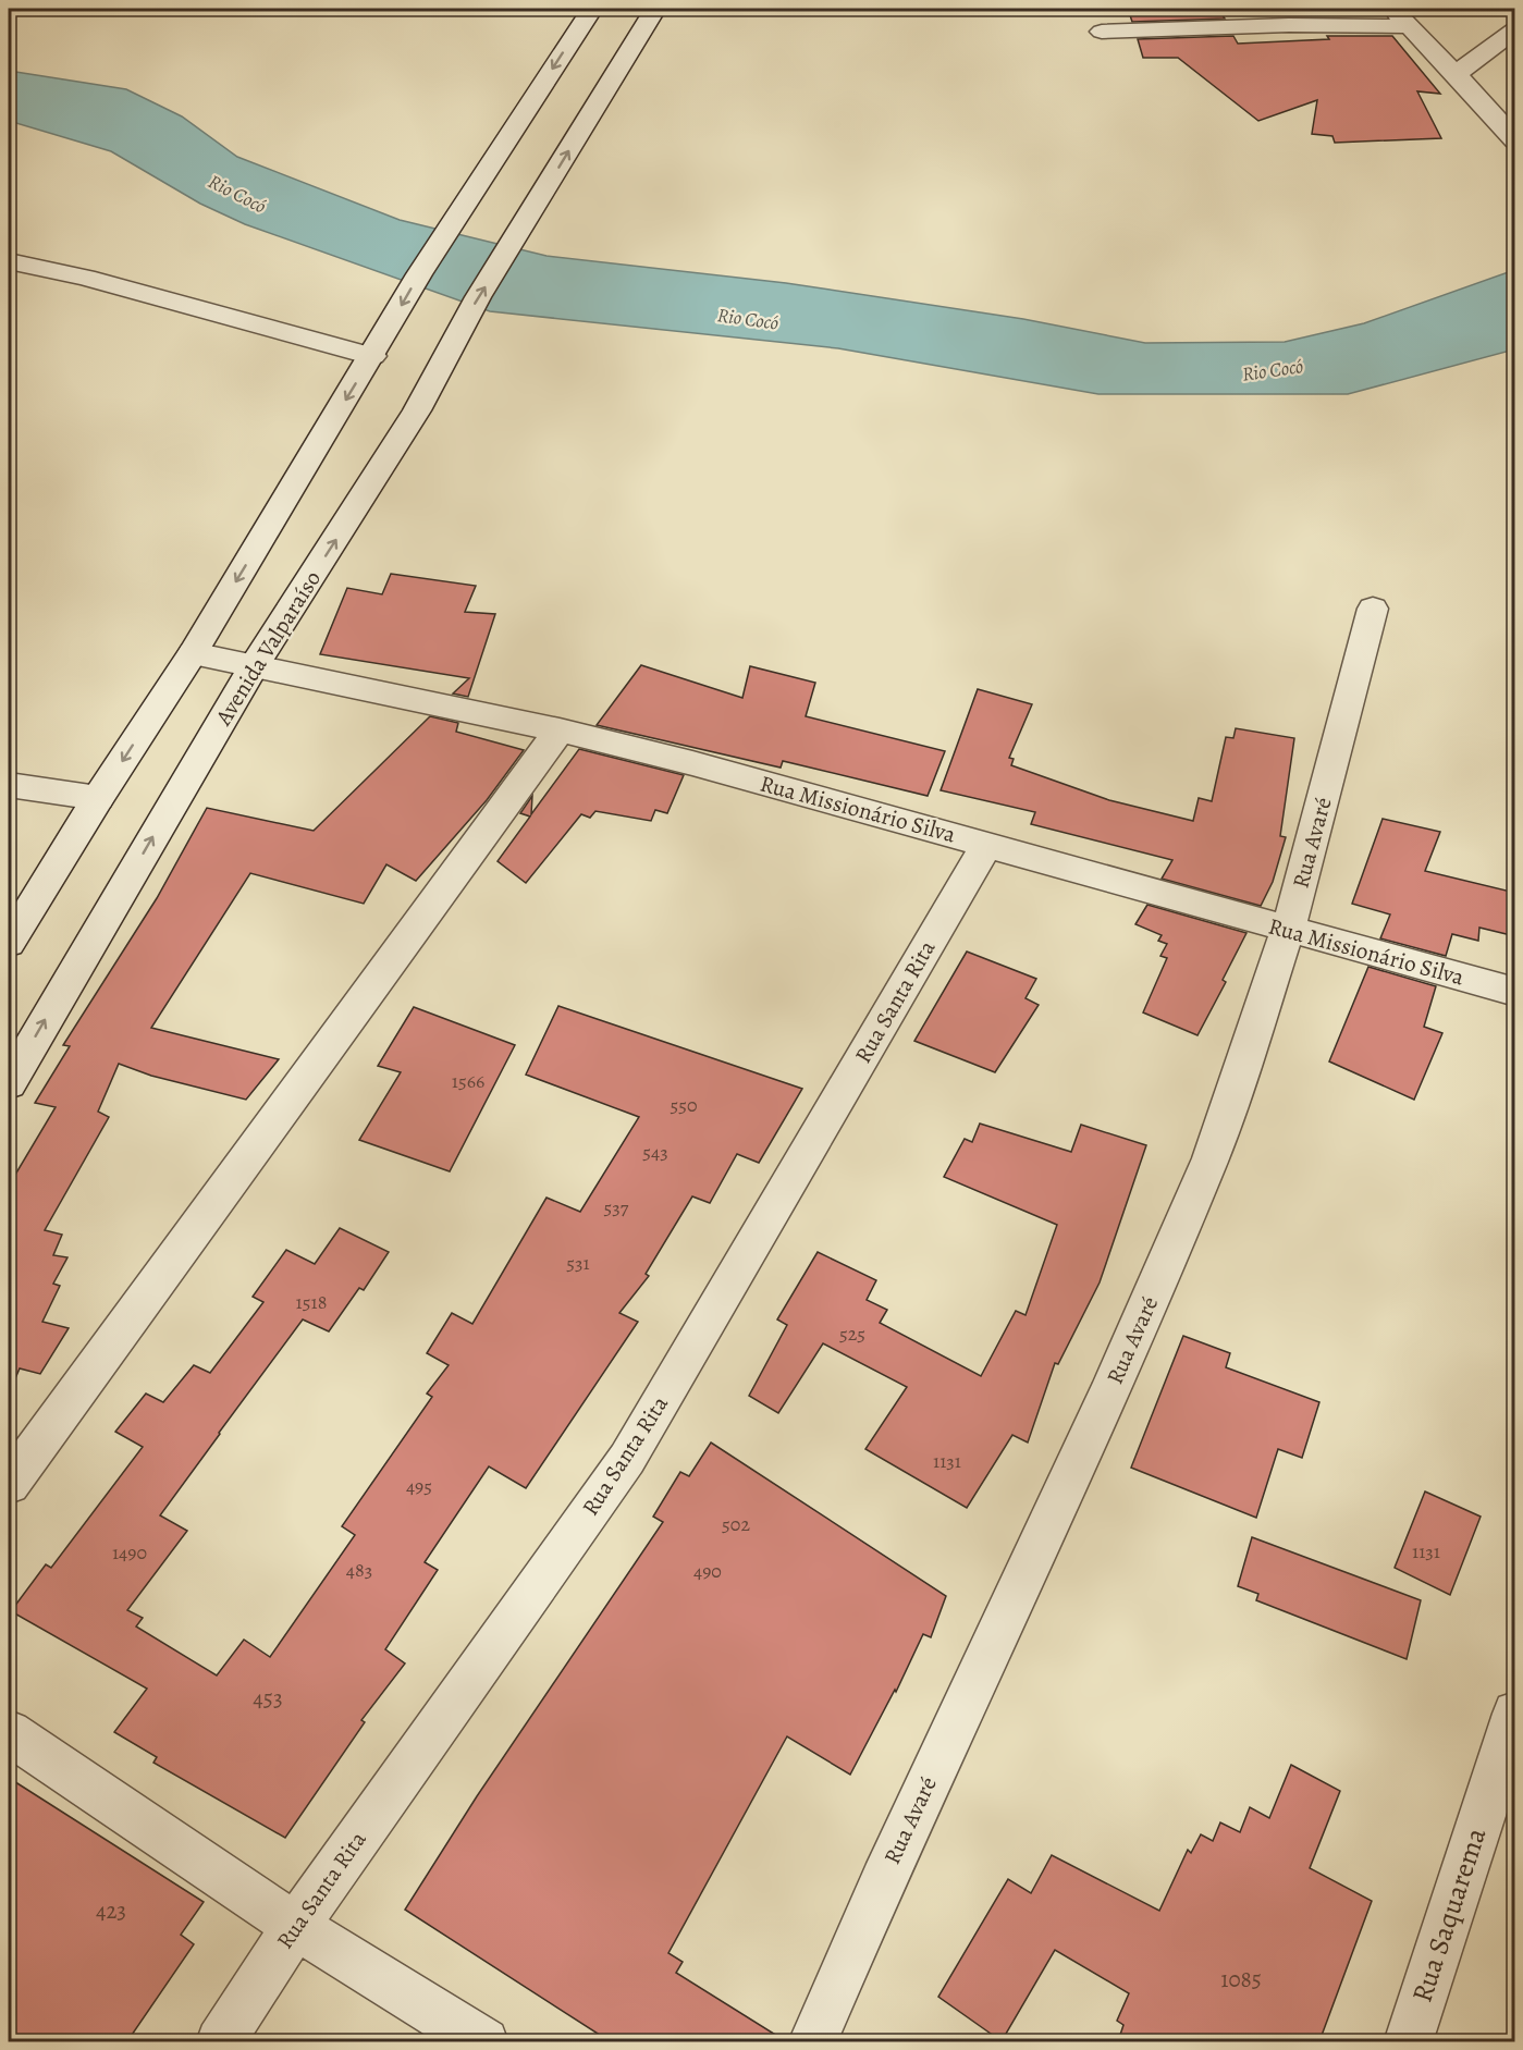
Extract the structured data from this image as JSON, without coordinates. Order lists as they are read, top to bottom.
{
  "streets": {
    "street": [
      "Avenida Valparaíso",
      "Rua Missionário Silva",
      "Rua Avaré",
      "Rua Santa Rita",
      "Rua Saquarema"
    ]
  },
  "crossings": [
    ["Avenida Valparaíso", "Rua Missionário Silva"],
    ["Rua Missionário Silva", "Rua Avaré"],
    ["Rua Missionário Silva", "Rua Santa Rita"]
  ],
  "water": ["Rio Cocó"],
  "house_numbers": [
    "1566",
    "550",
    "543",
    "537",
    "531",
    "1518",
    "525",
    "1131",
    "495",
    "502",
    "1131",
    "1490",
    "483",
    "490",
    "453",
    "423",
    "1085"
  ]
}
